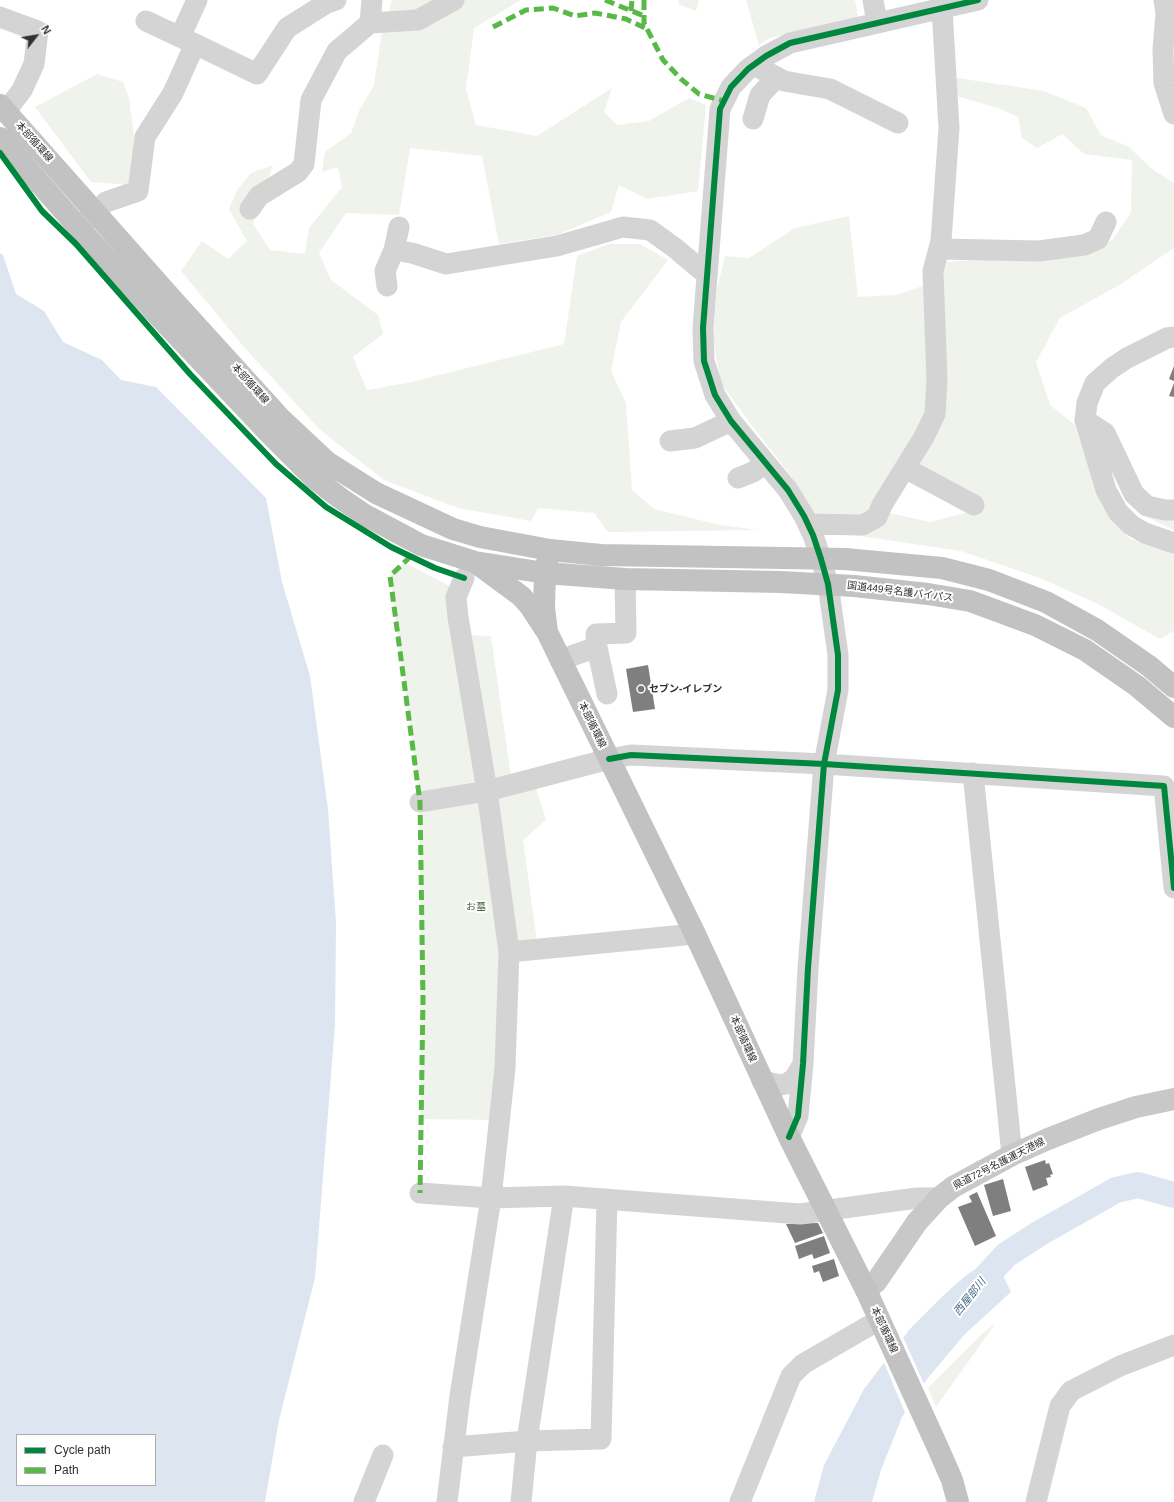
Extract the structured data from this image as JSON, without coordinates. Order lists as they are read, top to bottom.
{
  "streets": {
    "highway": ["本部循環線", "国道449号名護バイパス"],
    "main road": ["県道72号名護運天港線"]
  },
  "crossings": [
    ["本部循環線", "国道449号名護バイパス"],
    ["本部循環線", "県道72号名護運天港線"]
  ],
  "water": ["西屋部川"],
  "parks": ["お墓"],
  "places": ["セブン-イレブン"],
  "legend": ["Cycle path", "Path"],
  "north": "top right"
}
